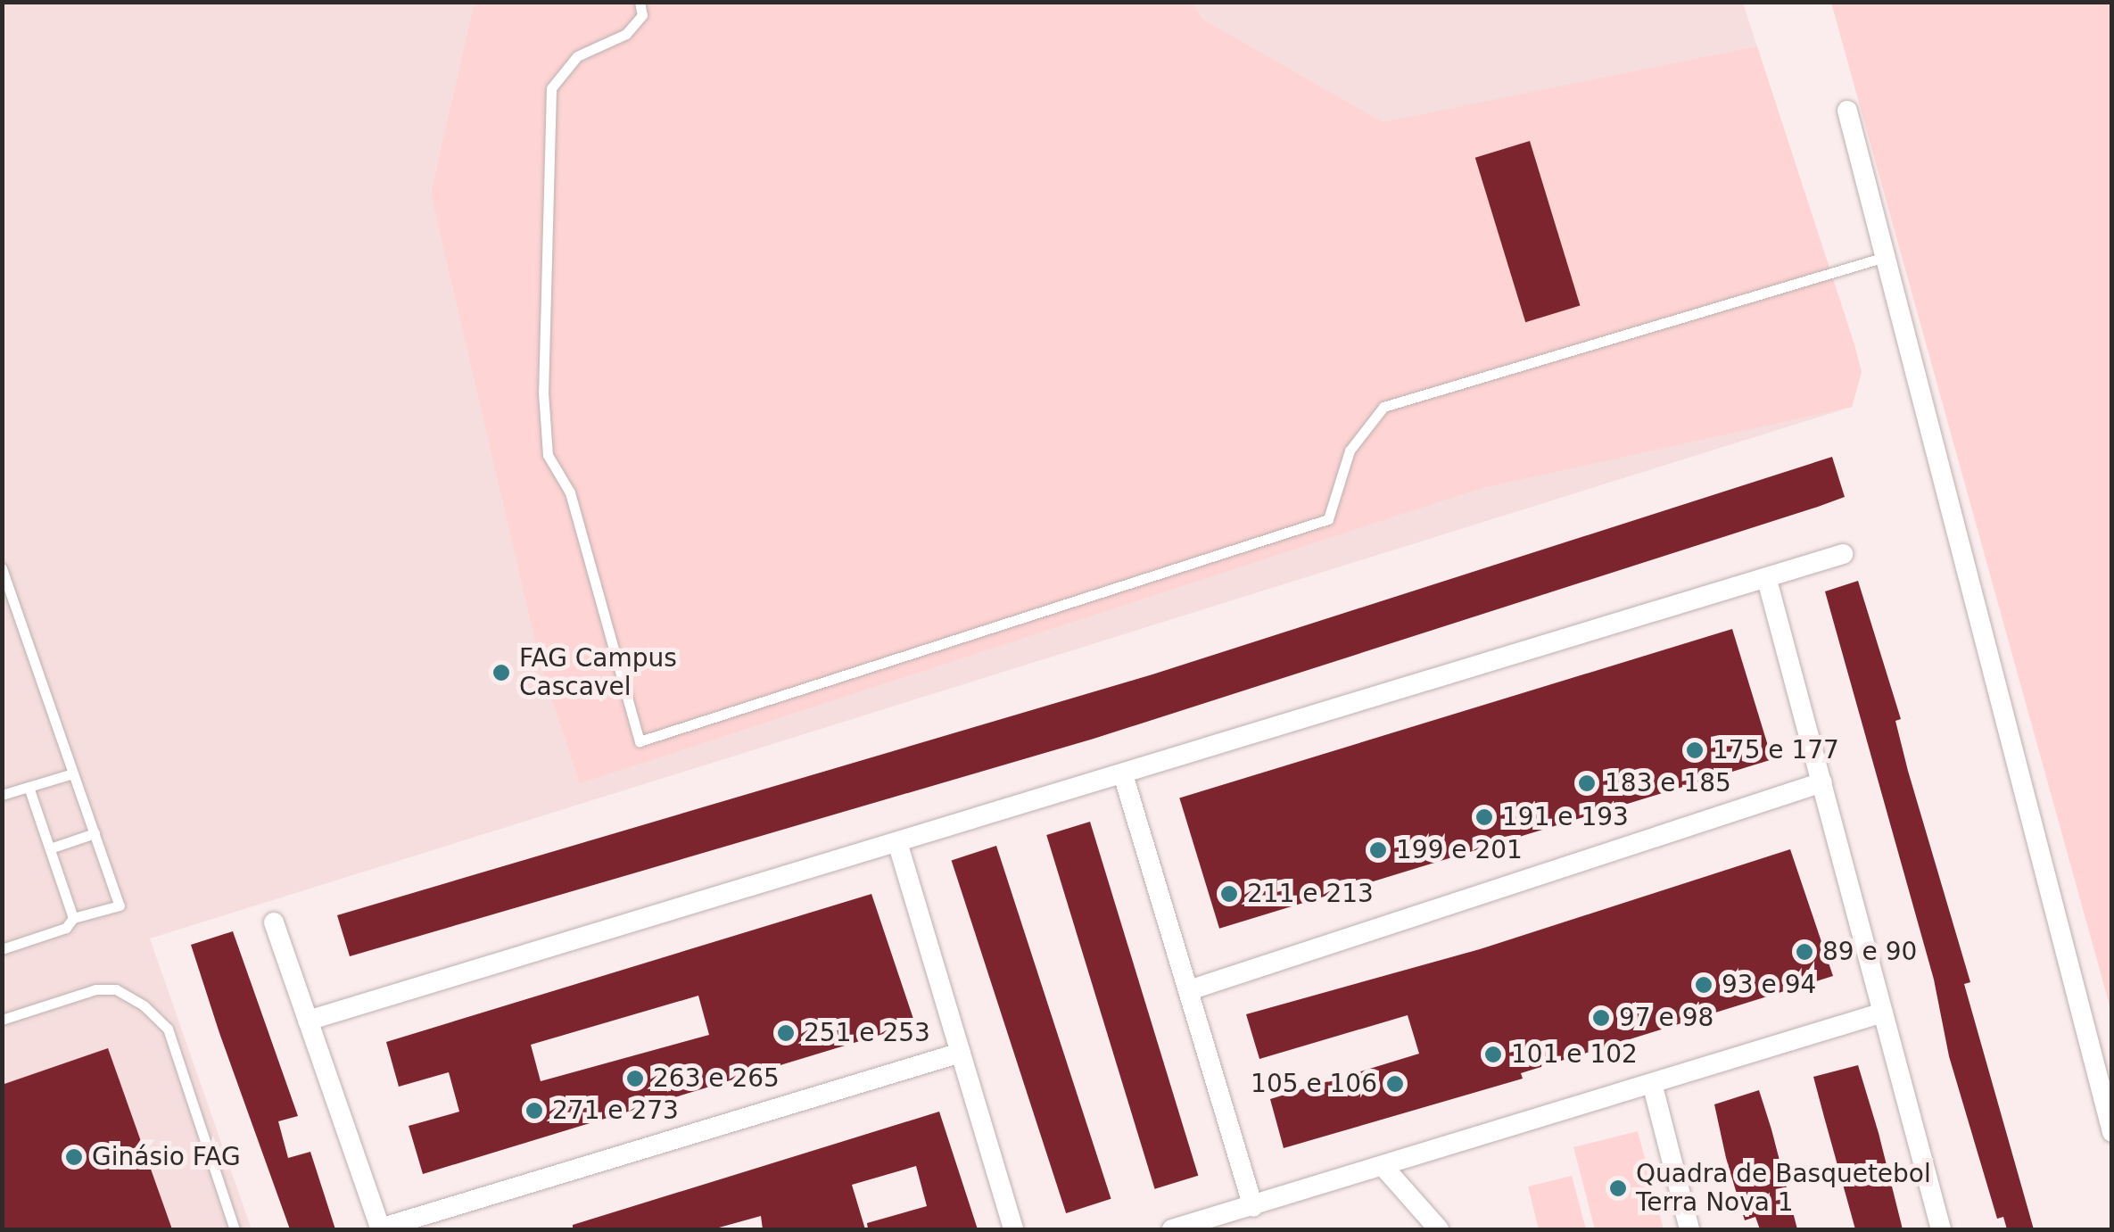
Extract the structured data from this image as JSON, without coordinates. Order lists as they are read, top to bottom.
{
  "places": [
    "FAG Campus Cascavel",
    "175 e 177",
    "183 e 185",
    "191 e 193",
    "199 e 201",
    "211 e 213",
    "89 e 90",
    "93 e 94",
    "97 e 98",
    "251 e 253",
    "101 e 102",
    "263 e 265",
    "105 e 106",
    "271 e 273",
    "Ginásio FAG",
    "Quadra de Basquetebol Terra Nova 1"
  ]
}
